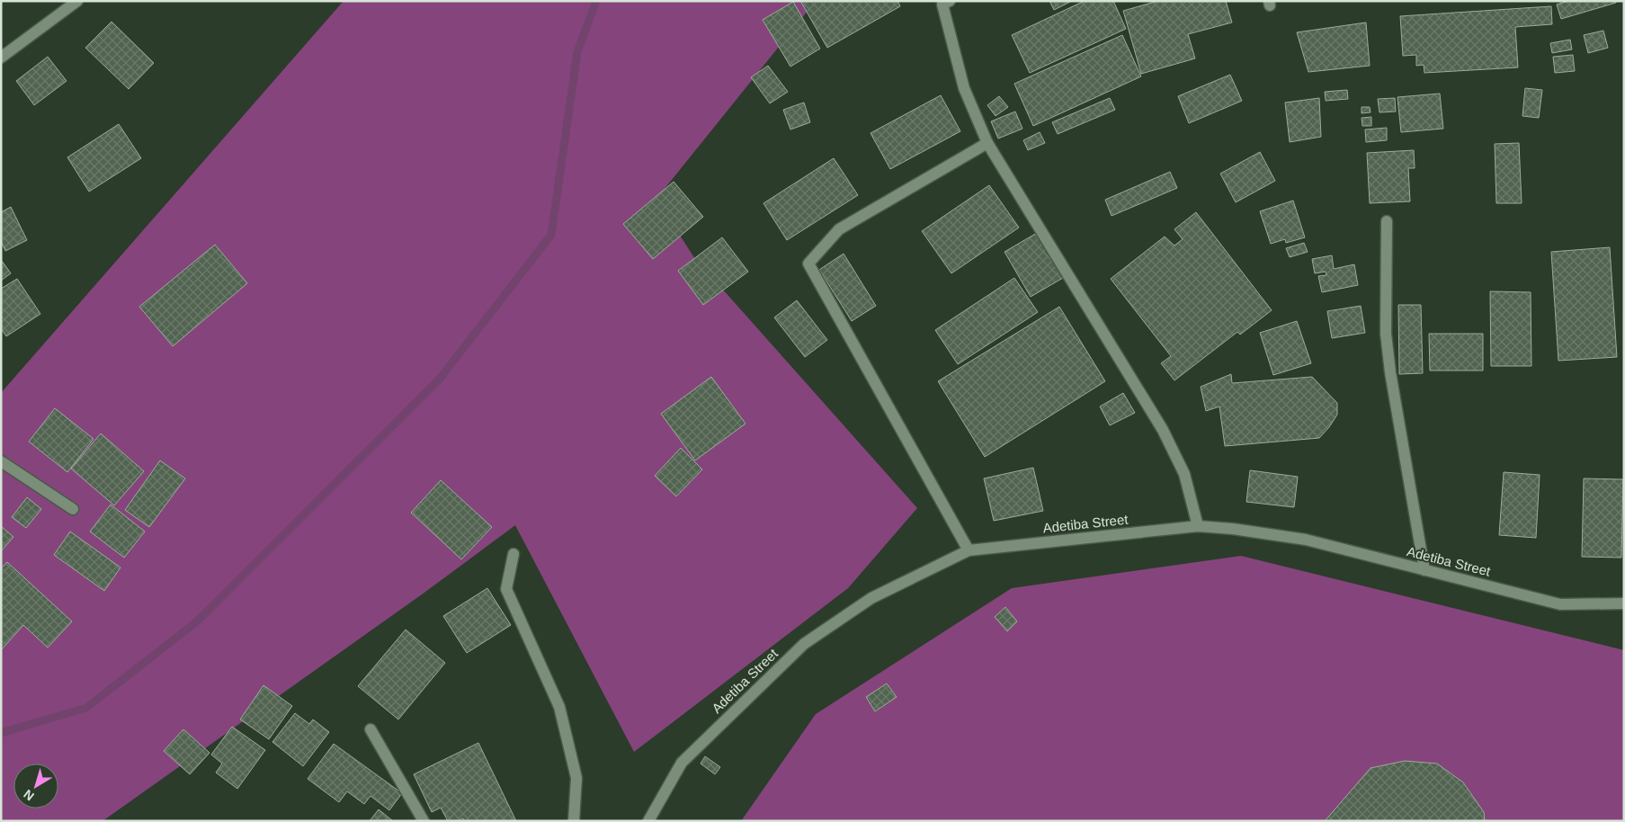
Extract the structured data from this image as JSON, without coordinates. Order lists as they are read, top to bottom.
{
  "streets": {
    "street": ["Adetiba Street"]
  },
  "north": "bottom left"
}
